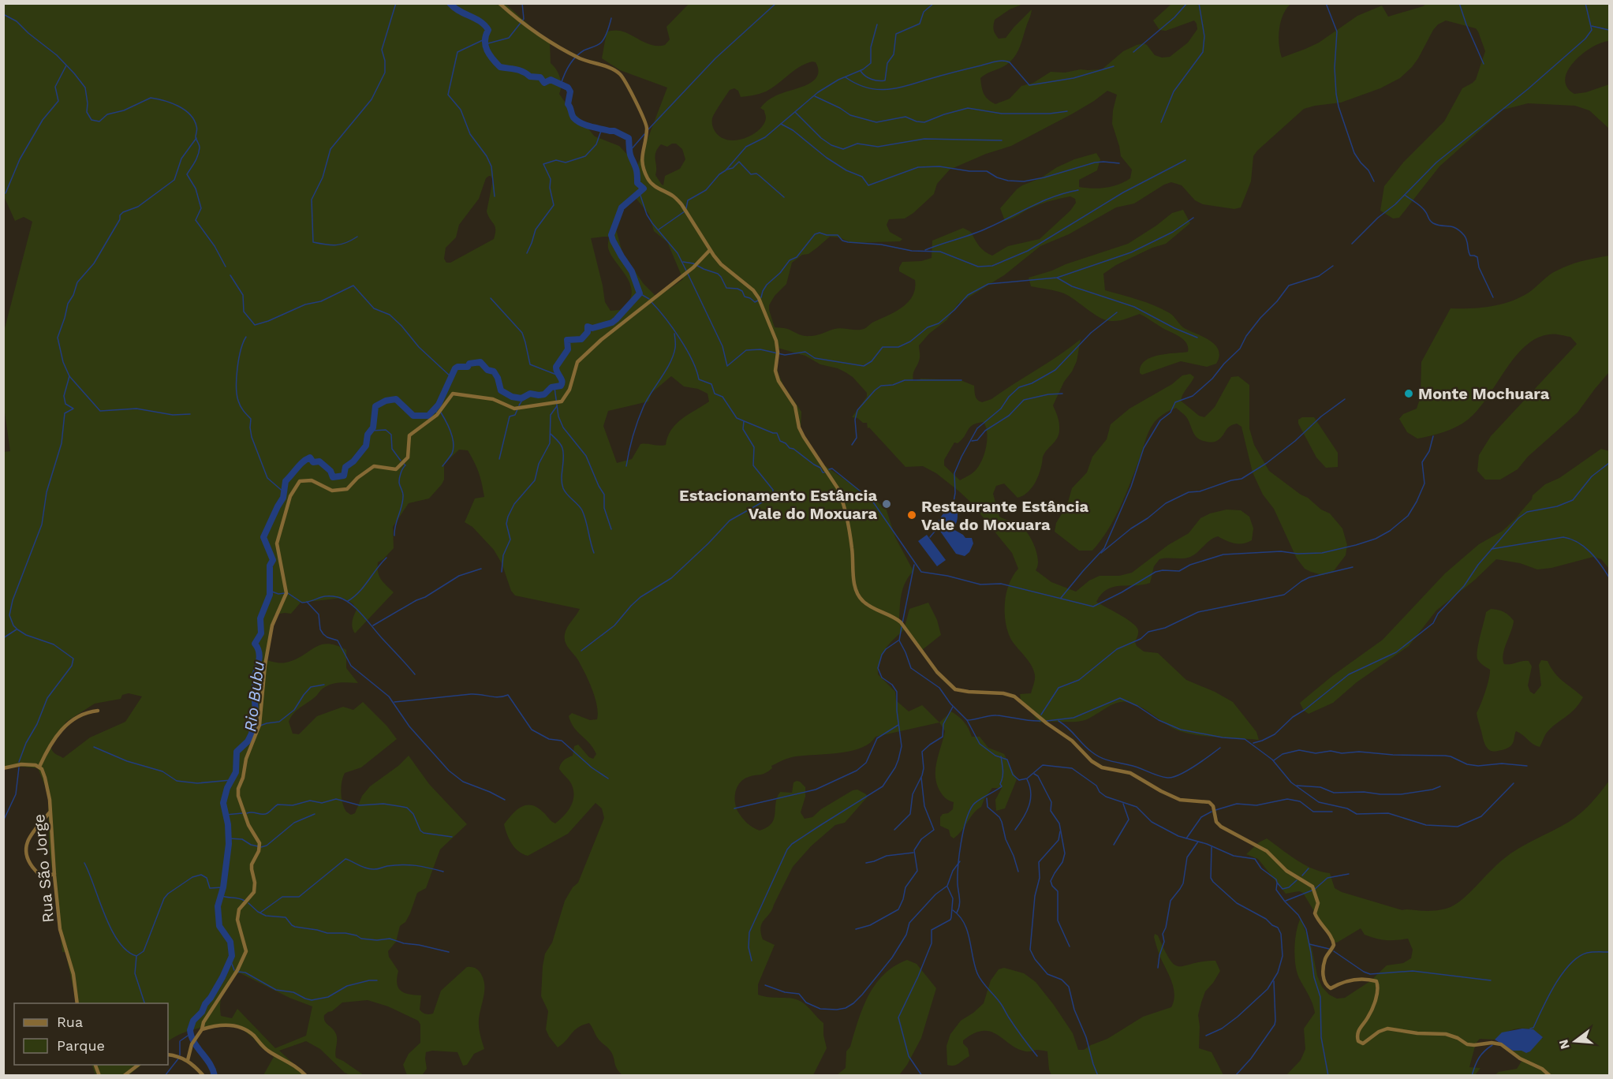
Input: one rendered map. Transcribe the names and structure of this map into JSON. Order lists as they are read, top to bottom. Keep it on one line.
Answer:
{"streets":{"street":["Rua São Jorge"]},"water":["Rio Bubu"],"places":["Monte Mochuara","Estacionamento Estância Vale do Moxuara","Restaurante Estância Vale do Moxuara"],"legend":["Rua","Parque"],"north":"left"}
